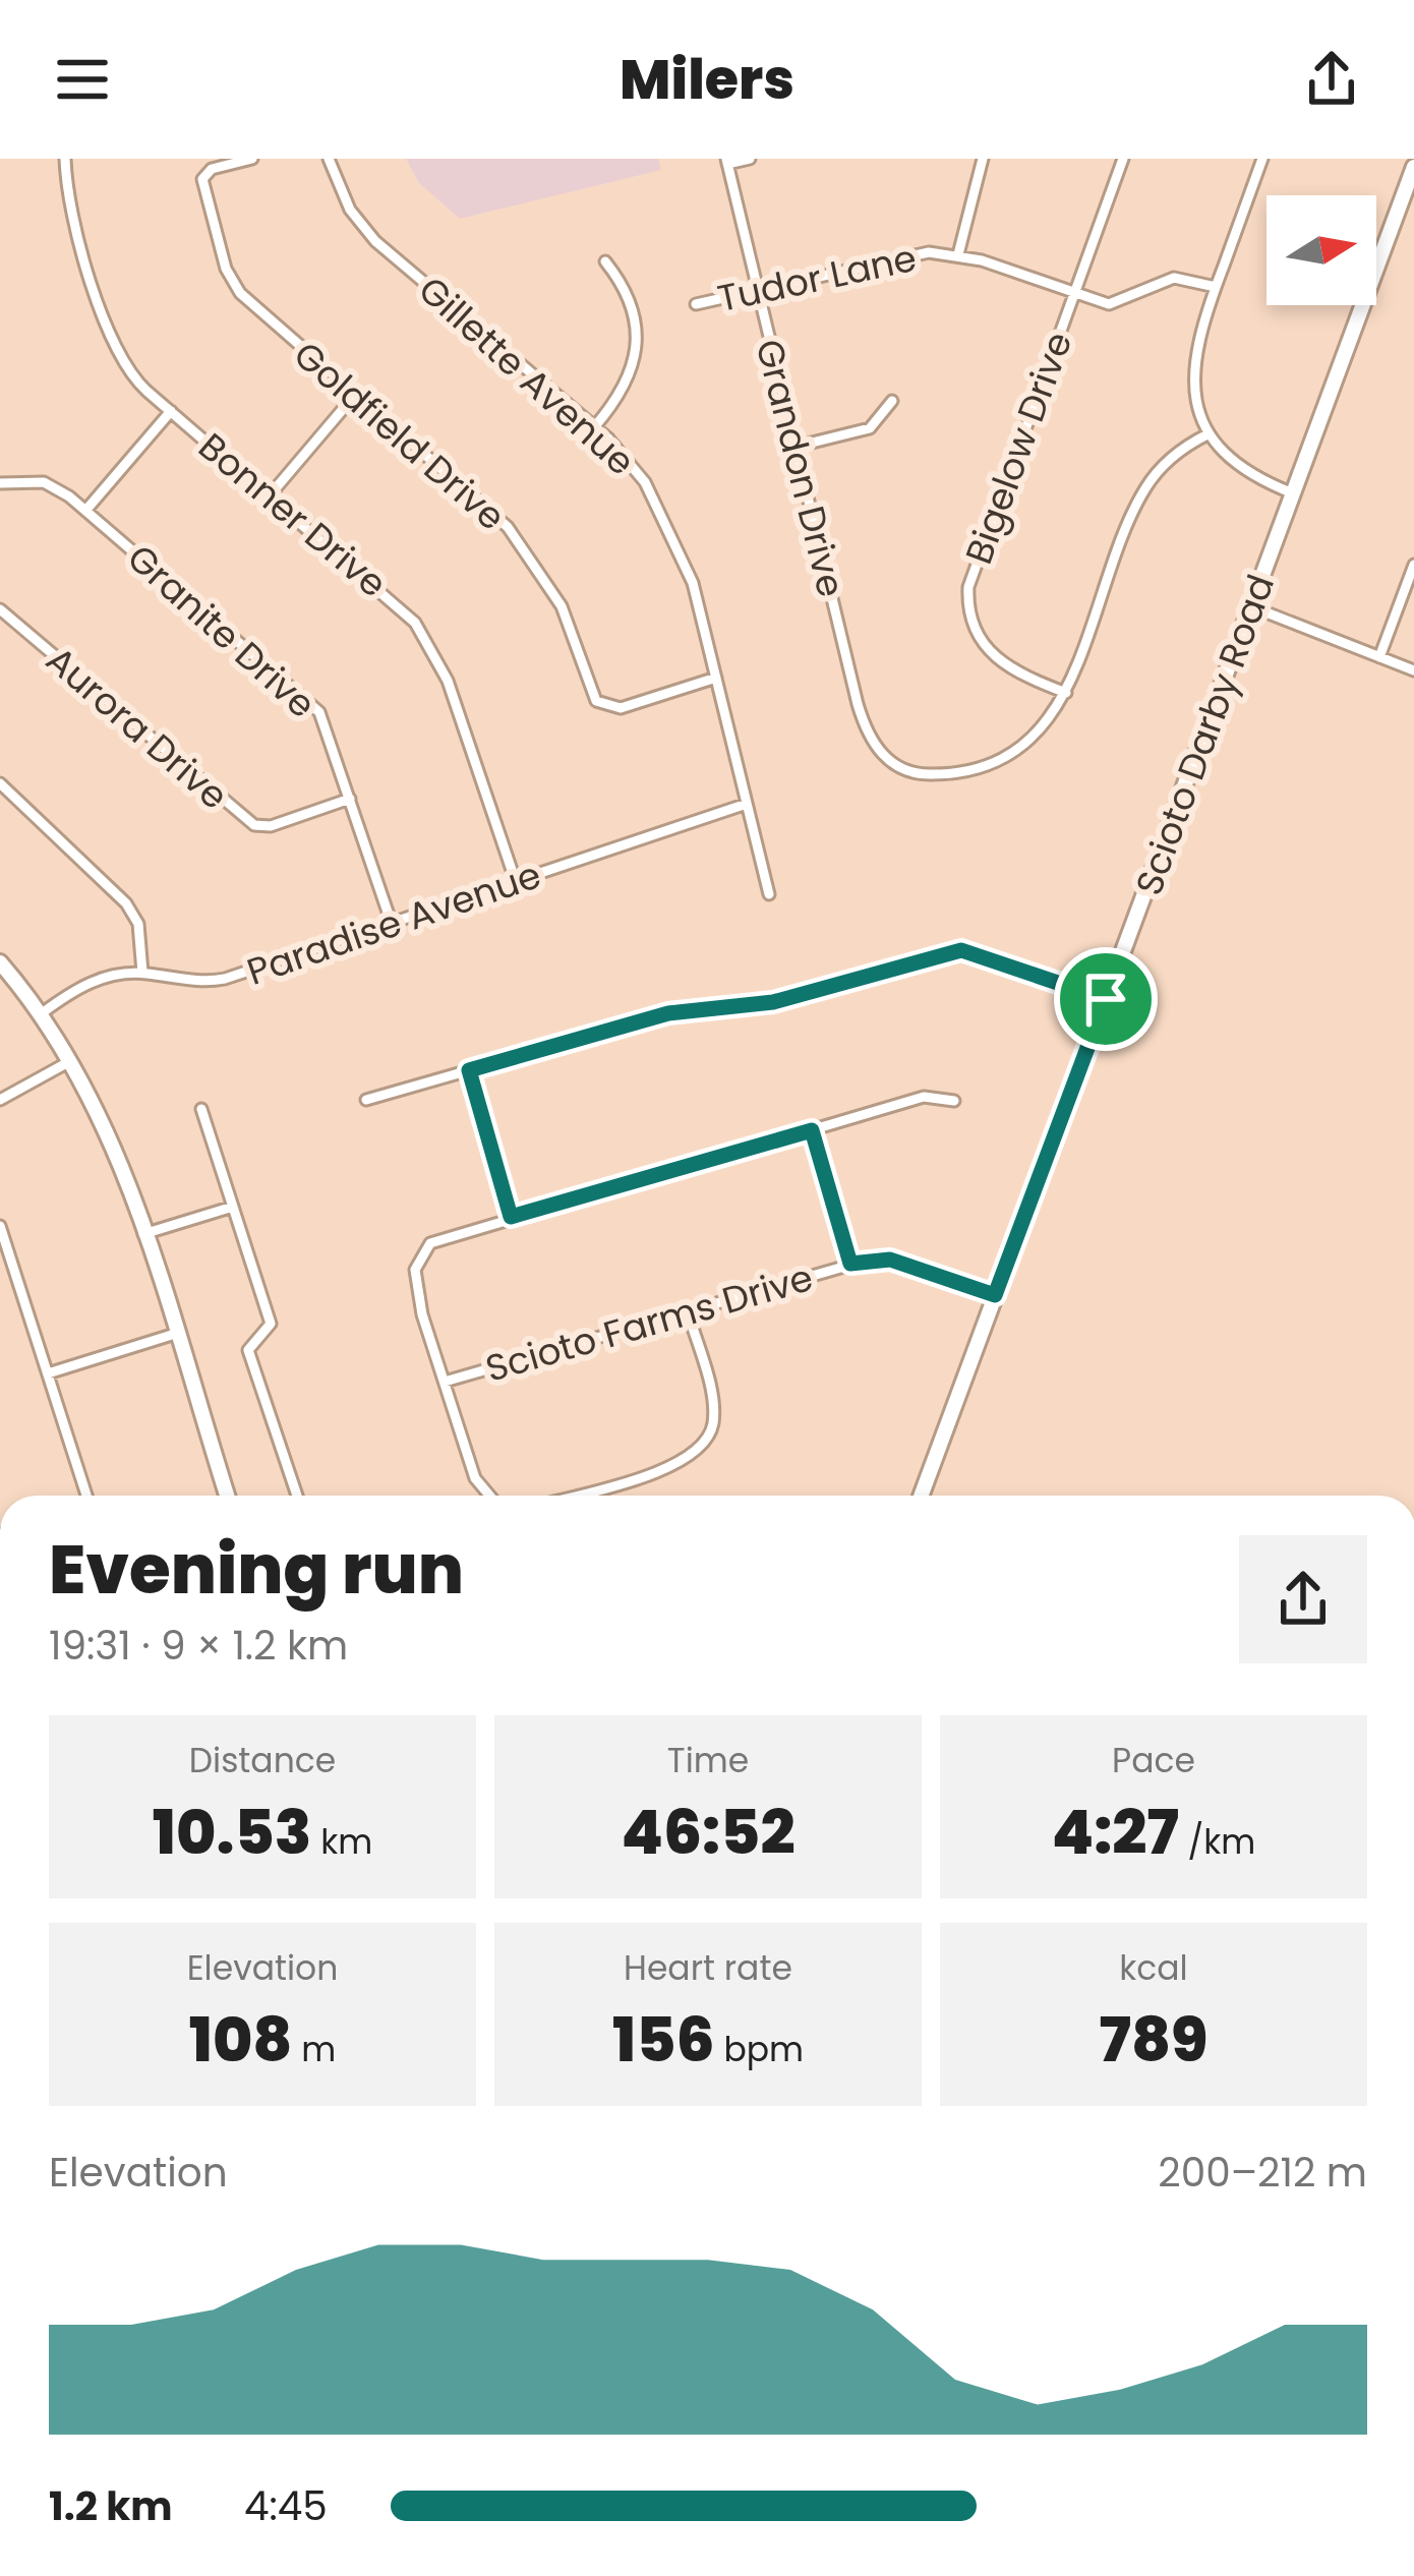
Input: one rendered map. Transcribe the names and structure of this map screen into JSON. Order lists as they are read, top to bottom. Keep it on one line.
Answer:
{"streets":{"main road":["Scioto Darby Road"],"street":["Tudor Lane","Gillette Avenue","Goldfield Drive","Bigelow Drive","Grandon Drive","Bonner Drive","Granite Drive","Aurora Drive","Paradise Avenue","Scioto Farms Drive"]},"crossings":[["Tudor Lane","Bigelow Drive"],["Tudor Lane","Grandon Drive"],["Gillette Avenue","Goldfield Drive"],["Gillette Avenue","Paradise Avenue"],["Bigelow Drive","Grandon Drive"],["Bonner Drive","Paradise Avenue"],["Granite Drive","Aurora Drive"],["Granite Drive","Paradise Avenue"],["Scioto Darby Road","Scioto Farms Drive"]],"north":"right","page":{"header":"Milers","heading":["Evening run","19:31 · 9 × 1.2 km"],"stats":[["Distance","10.53 km"],["Time","46:52"],["Pace","4:27 /km"],["Elevation","108 m"],["Heart rate","156 bpm"],["kcal","789"]],"chart":["Elevation","200–212 m"],"list":[{"name":"1.2 km","note":"4:45"}]}}
